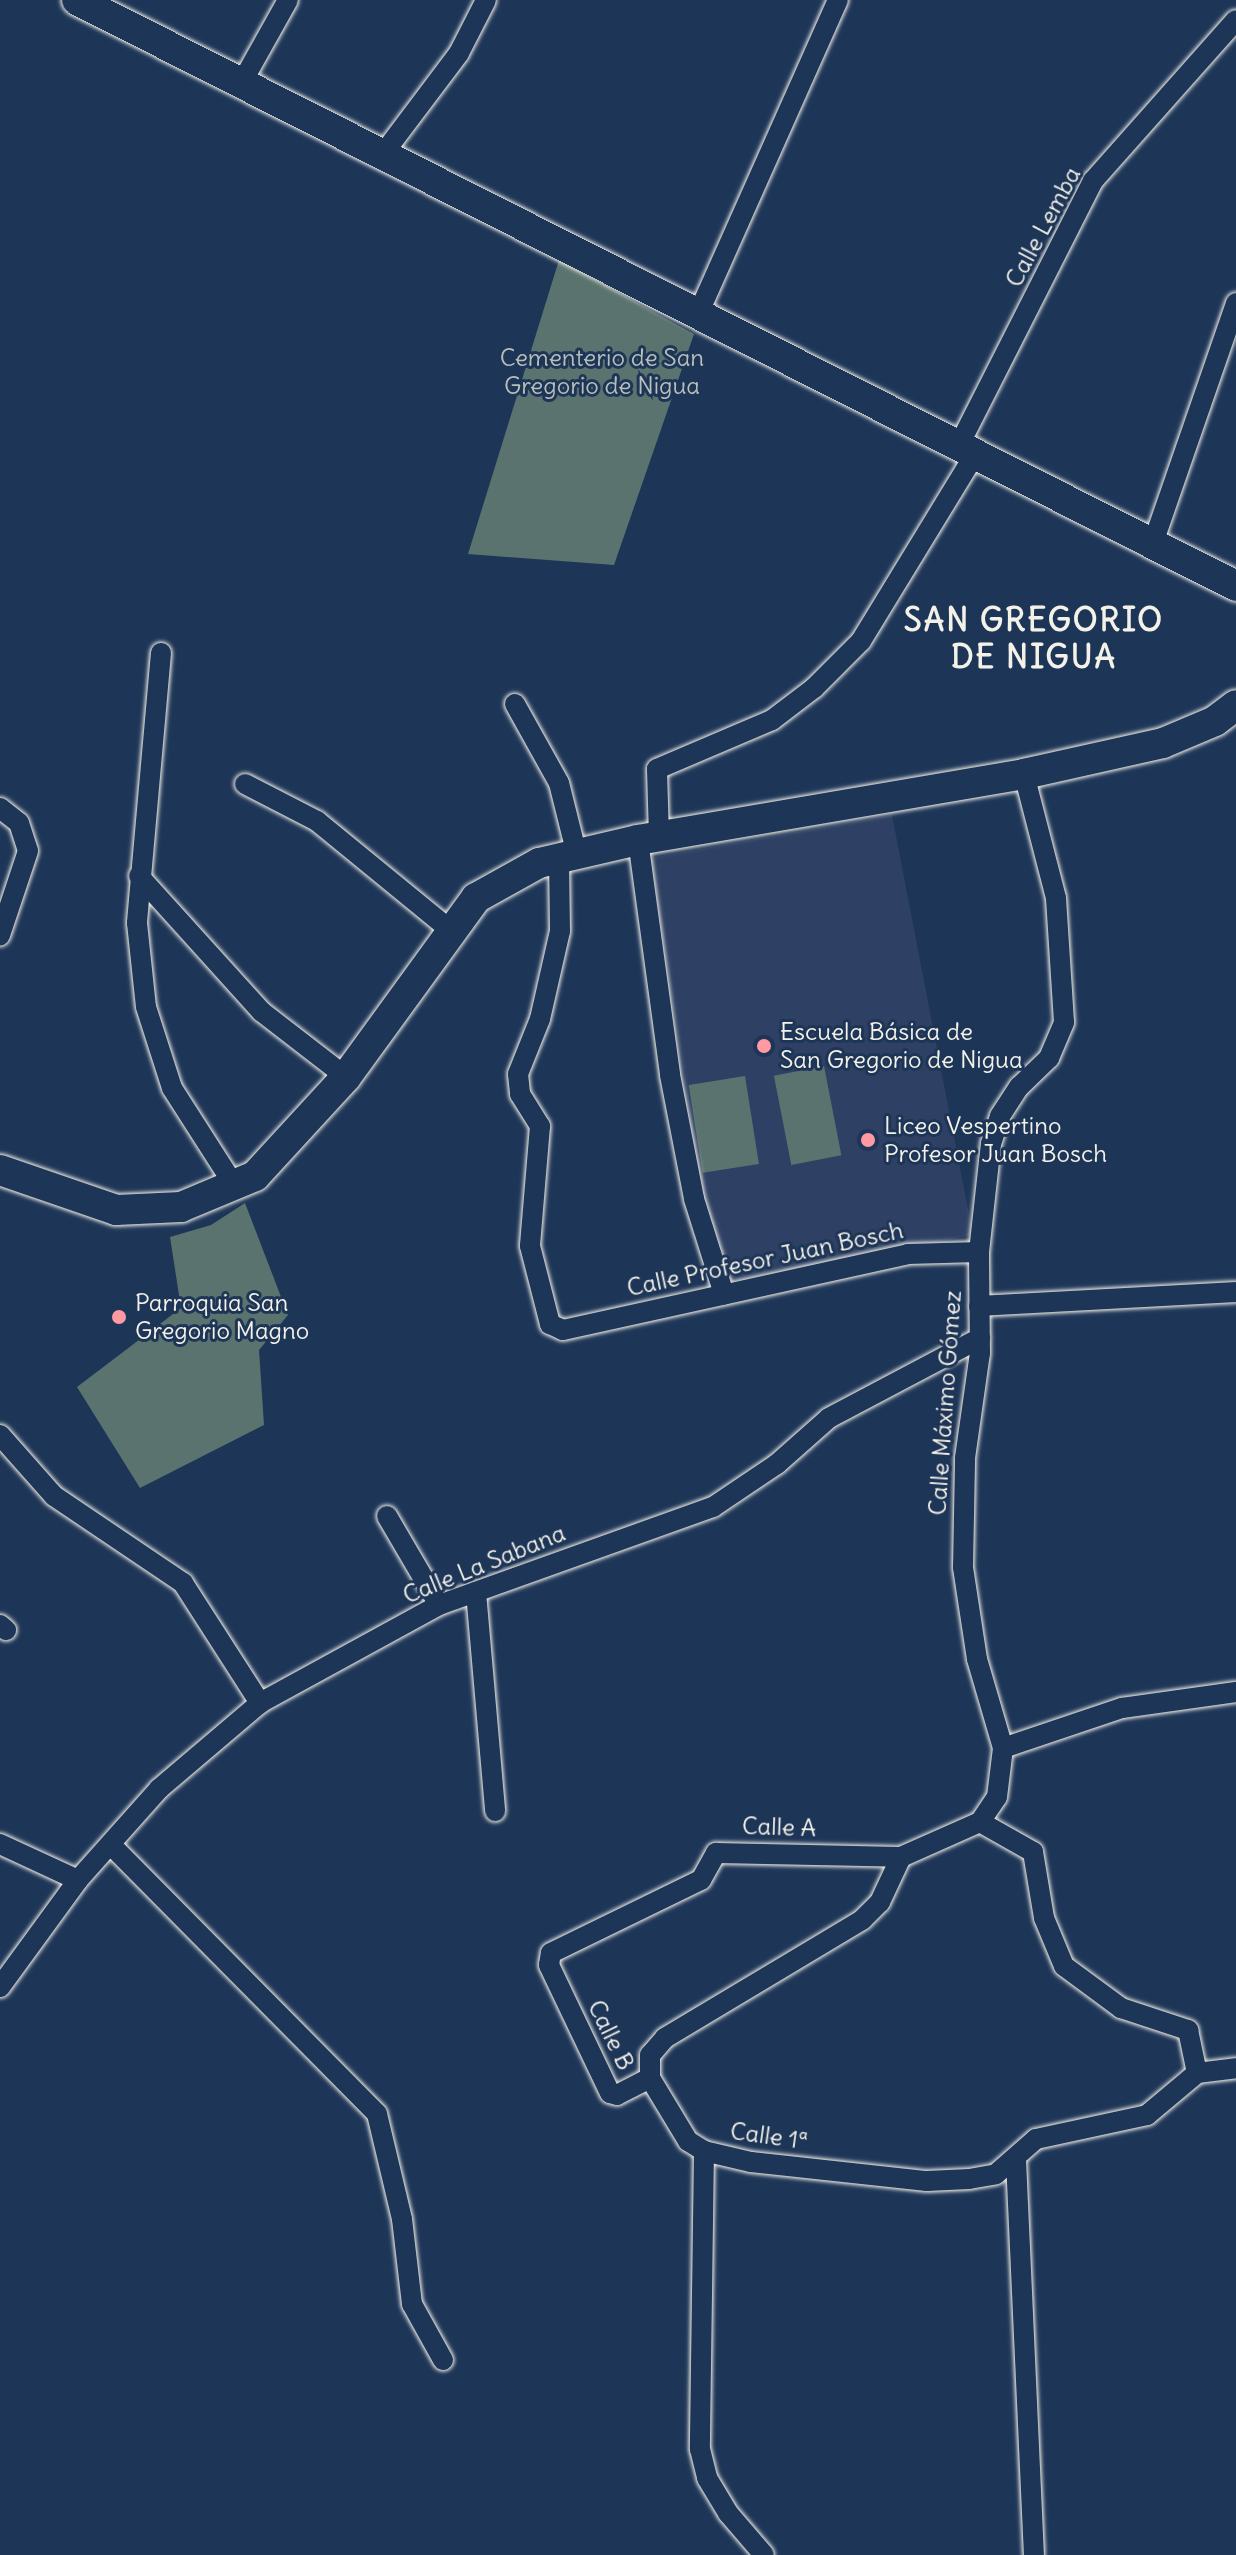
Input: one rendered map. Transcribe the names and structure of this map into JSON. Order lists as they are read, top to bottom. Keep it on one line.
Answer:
{"streets":{"street":["Calle Lemba","Calle Profesor Juan Bosch","Calle Máximo Gómez","Calle La Sabana","Calle A","Calle B","Calle 1ª"]},"crossings":[["Calle Profesor Juan Bosch","Calle Máximo Gómez"],["Calle Máximo Gómez","Calle La Sabana"],["Calle A","Calle B"],["Calle B","Calle 1ª"]],"districts":["SAN GREGORIO DE NIGUA"],"parks":["Cementerio de San Gregorio de Nigua"],"places":["Escuela Básica de San Gregorio de Nigua","Liceo Vespertino Profesor Juan Bosch","Parroquia San Gregorio Magno"]}
